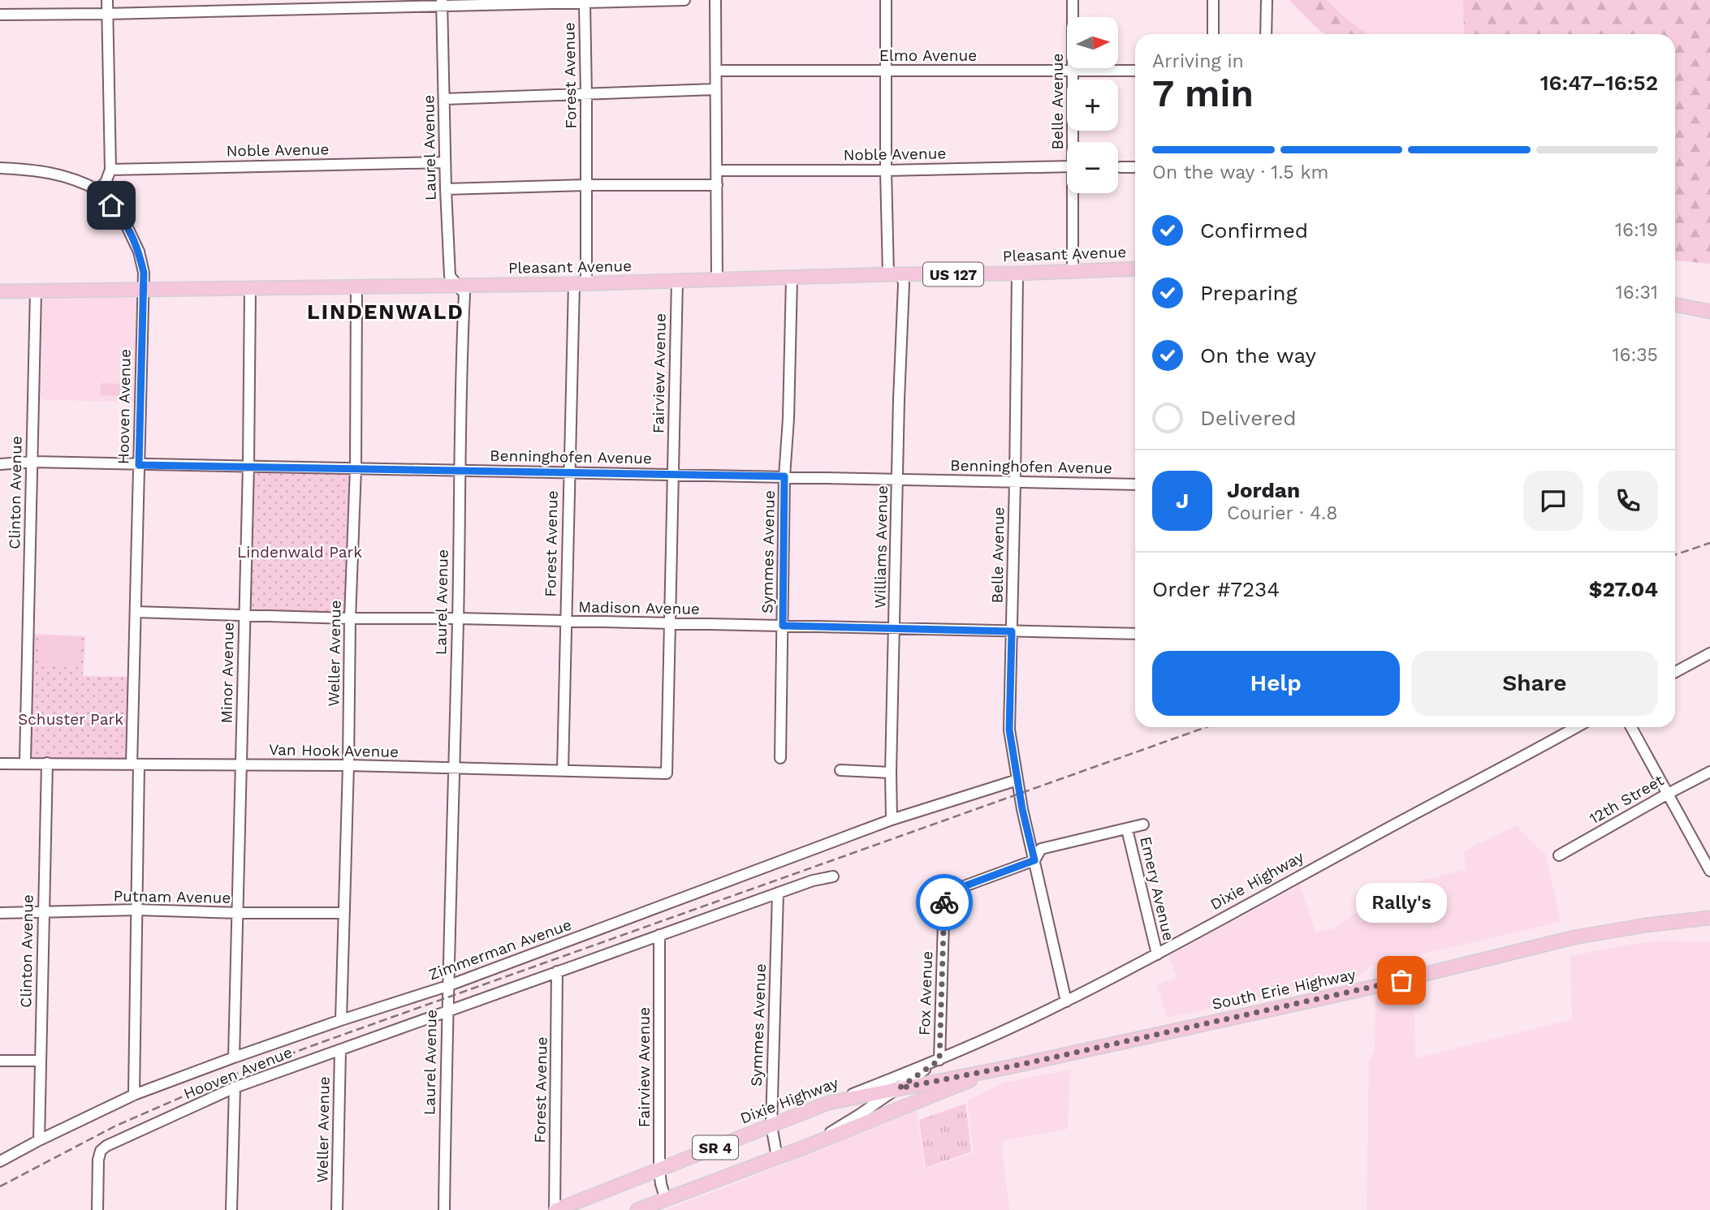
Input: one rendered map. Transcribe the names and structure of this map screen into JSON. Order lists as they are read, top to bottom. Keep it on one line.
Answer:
{"streets":{"main road":["Pleasant Avenue","US 127","Dixie Highway","South Erie Highway","SR 4"],"street":["Elmo Avenue","Forest Avenue","Belle Avenue","Laurel Avenue","Noble Avenue","Fairview Avenue","Hooven Avenue","Benninghofen Avenue","Clinton Avenue","Williams Avenue","Symmes Avenue","Madison Avenue","Weller Avenue","Minor Avenue","Van Hook Avenue","12th Street","Emery Avenue","Putnam Avenue","Zimmerman Avenue","Fox Avenue"]},"crossings":[["Elmo Avenue","Belle Avenue"],["Forest Avenue","Pleasant Avenue"],["Forest Avenue","Benninghofen Avenue"],["Forest Avenue","Madison Avenue"],["Forest Avenue","Van Hook Avenue"],["Forest Avenue","Dixie Highway"],["Belle Avenue","Pleasant Avenue"],["Belle Avenue","Benninghofen Avenue"],["Belle Avenue","Madison Avenue"],["Belle Avenue","Dixie Highway"],["Belle Avenue","Zimmerman Avenue"],["Belle Avenue","Fox Avenue"],["Laurel Avenue","Noble Avenue"],["Laurel Avenue","Pleasant Avenue"],["Laurel Avenue","Hooven Avenue"],["Laurel Avenue","Benninghofen Avenue"],["Laurel Avenue","Madison Avenue"],["Laurel Avenue","Van Hook Avenue"],["Laurel Avenue","Zimmerman Avenue"],["Pleasant Avenue","Fairview Avenue"],["Pleasant Avenue","Hooven Avenue"],["Pleasant Avenue","Clinton Avenue"],["Pleasant Avenue","Williams Avenue"],["Pleasant Avenue","Symmes Avenue"],["Pleasant Avenue","Weller Avenue"],["Pleasant Avenue","Minor Avenue"],["Fairview Avenue","Benninghofen Avenue"],["Fairview Avenue","Madison Avenue"],["Fairview Avenue","Van Hook Avenue"],["Fairview Avenue","Dixie Highway"],["Hooven Avenue","Benninghofen Avenue"],["Hooven Avenue","Madison Avenue"],["Hooven Avenue","Weller Avenue"],["Hooven Avenue","Van Hook Avenue"],["Hooven Avenue","Putnam Avenue"],["Hooven Avenue","Zimmerman Avenue"],["Benninghofen Avenue","Clinton Avenue"],["Benninghofen Avenue","Williams Avenue"],["Benninghofen Avenue","Symmes Avenue"],["Benninghofen Avenue","Weller Avenue"],["Benninghofen Avenue","Minor Avenue"],["Clinton Avenue","Van Hook Avenue"],["Clinton Avenue","Putnam Avenue"],["Clinton Avenue","Zimmerman Avenue"],["Williams Avenue","Madison Avenue"],["Williams Avenue","Zimmerman Avenue"],["Symmes Avenue","Madison Avenue"],["Symmes Avenue","Dixie Highway"],["Madison Avenue","Weller Avenue"],["Madison Avenue","Minor Avenue"],["Weller Avenue","Van Hook Avenue"],["Weller Avenue","Putnam Avenue"],["Weller Avenue","Zimmerman Avenue"],["Minor Avenue","Van Hook Avenue"],["Minor Avenue","Putnam Avenue"],["Minor Avenue","Zimmerman Avenue"],["Dixie Highway","Emery Avenue"],["Dixie Highway","South Erie Highway"],["Dixie Highway","Fox Avenue"]],"districts":["LINDENWALD"],"parks":["Lindenwald Park","Schuster Park"],"places":["Rally's"],"north":"right","page":{"map_buttons":["+","−"],"heading":["7 min","Arriving in","16:47–16:52"],"panel":["Jordan","Courier · 4.8","Order #7234","$27.04"],"bar":"On the way · 1.5 km","list":[["Confirmed","16:19"],["Preparing","16:31"],["On the way","16:35"],"Delivered"],"round":"J","buttons":["Help","Share"],"bubble":"Rally's"}}
